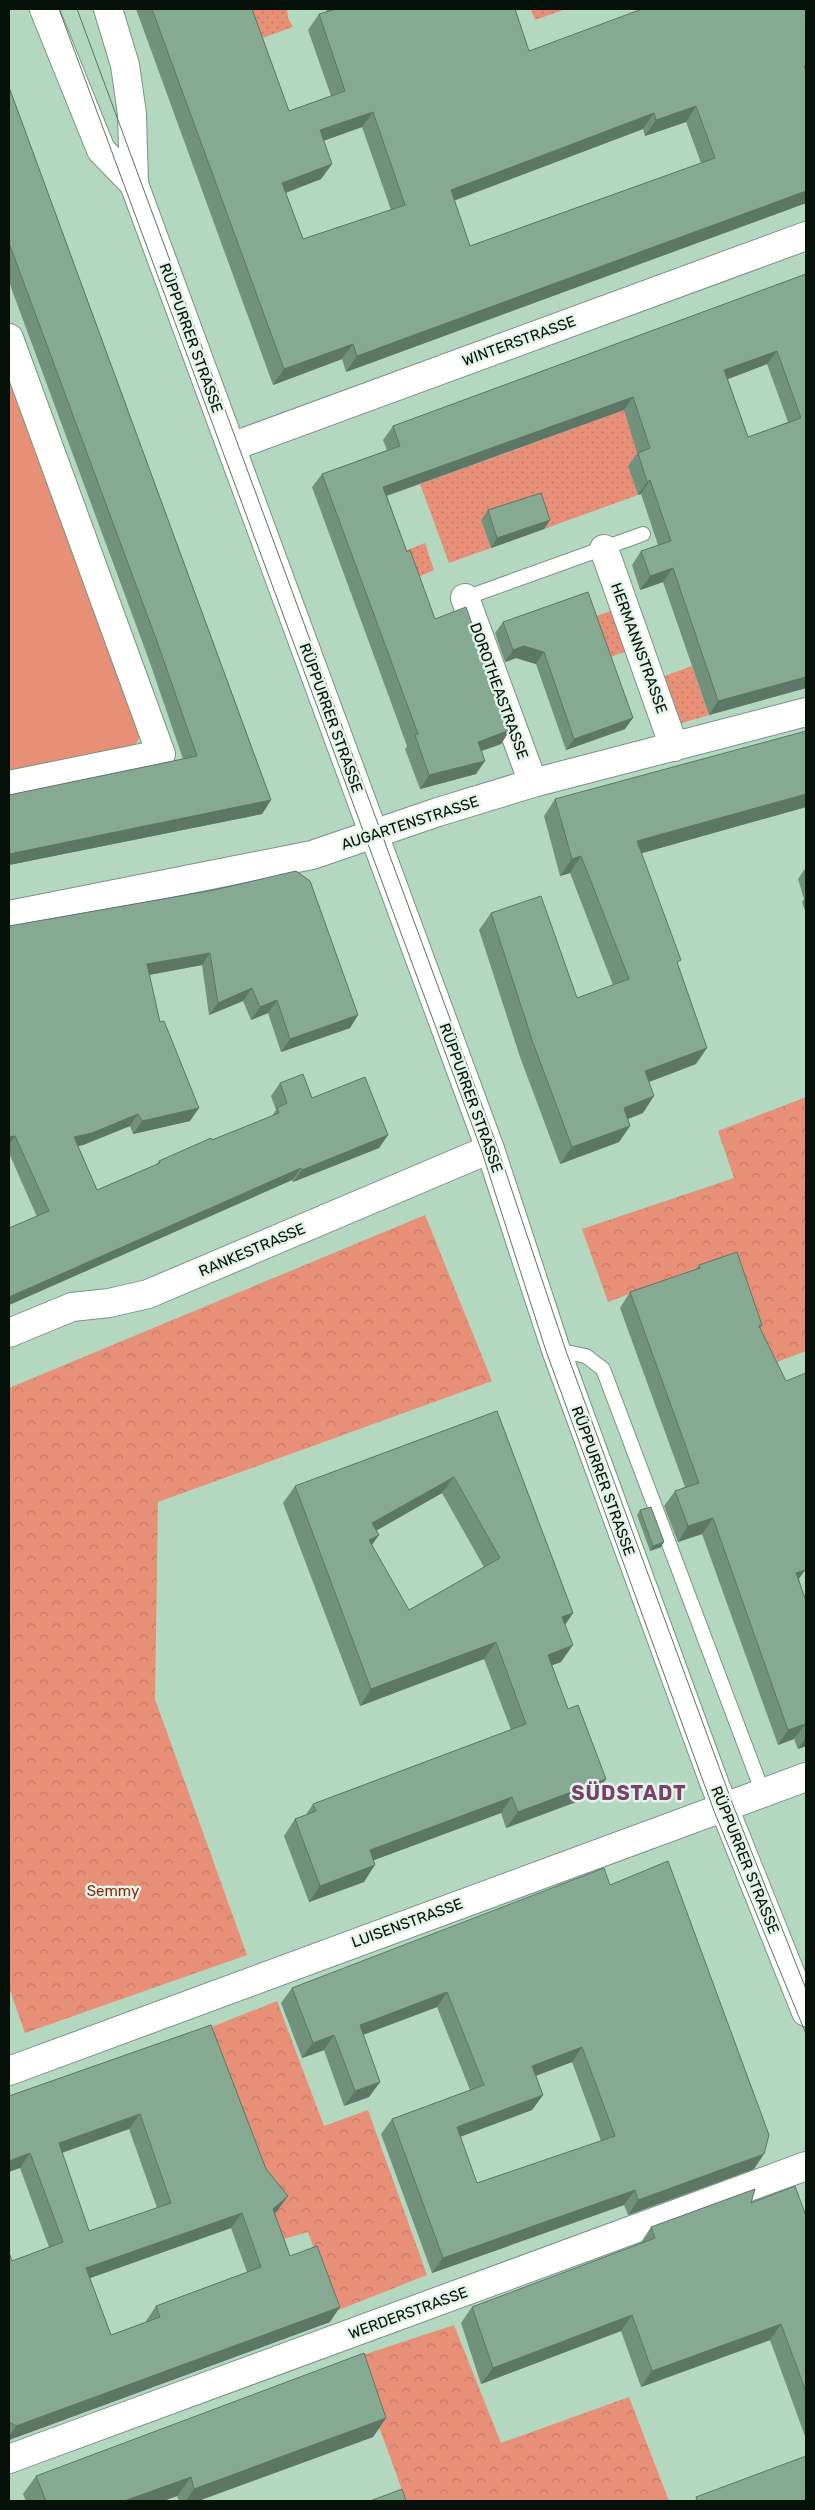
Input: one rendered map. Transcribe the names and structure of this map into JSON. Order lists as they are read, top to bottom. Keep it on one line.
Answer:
{"streets":{"street":["RÜPPURRER STRASSE","WINTERSTRASSE","HERMANNSTRASSE","DOROTHEASTRASSE","AUGARTENSTRASSE","RANKESTRASSE","LUISENSTRASSE","WERDERSTRASSE"]},"crossings":[["RÜPPURRER STRASSE","WINTERSTRASSE"],["RÜPPURRER STRASSE","AUGARTENSTRASSE"],["RÜPPURRER STRASSE","RANKESTRASSE"],["RÜPPURRER STRASSE","LUISENSTRASSE"],["HERMANNSTRASSE","AUGARTENSTRASSE"],["DOROTHEASTRASSE","AUGARTENSTRASSE"]],"districts":["SÜDSTADT"],"parks":["Semmy"]}
